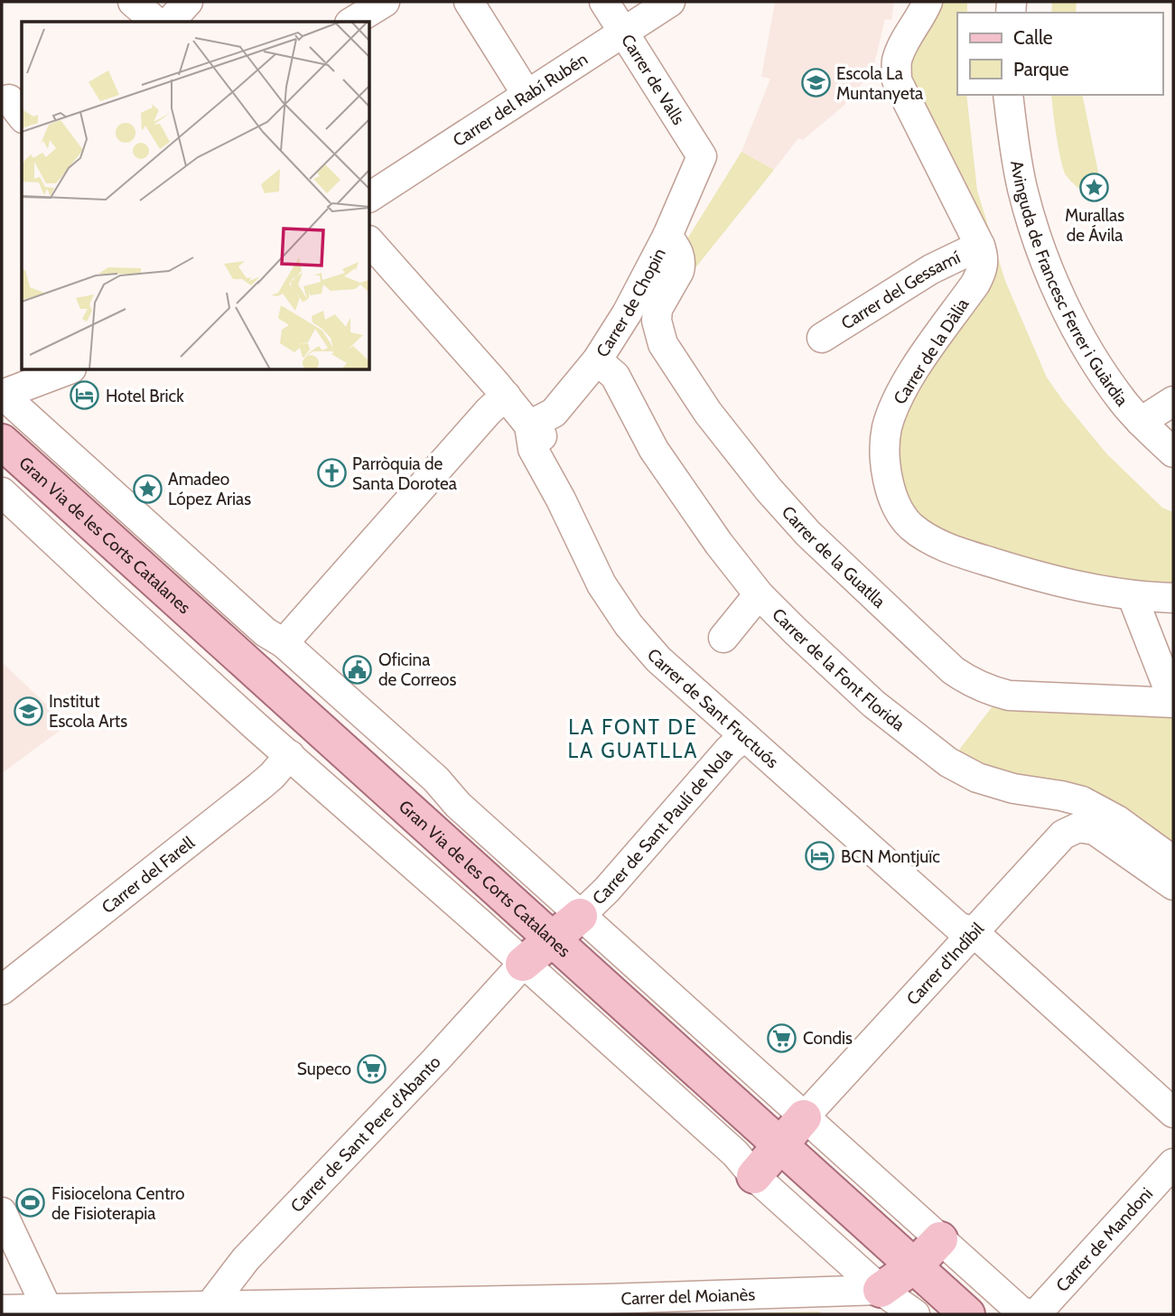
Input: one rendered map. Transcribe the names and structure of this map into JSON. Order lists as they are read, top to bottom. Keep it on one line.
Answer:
{"streets":{"main road":["Gran Via de les Corts Catalanes"],"street":["Carrer de Valls","Carrer del Rabí Rubén","Avinguda de Francesc Ferrer i Guàrdia","Carrer del Gessamí","Carrer de Chopin","Carrer de la Dàlia","Carrer de la Guatlla","Carrer de la Font Florida","Carrer de Sant Fructuós","Carrer de Sant Paulí de Nola","Carrer del Farell","Carrer d'Indíbil","Carrer de Sant Pere d'Abanto","Carrer de Mandoni","Carrer del Moianès"]},"crossings":[["Carrer de Valls","Carrer del Rabí Rubén"],["Carrer de Valls","Carrer de Chopin"],["Carrer del Gessamí","Carrer de la Dàlia"],["Carrer de Chopin","Carrer de la Guatlla"],["Carrer de Chopin","Carrer de la Font Florida"],["Carrer de Chopin","Carrer de Sant Fructuós"],["Carrer de Sant Fructuós","Carrer de Sant Paulí de Nola"],["Carrer de Sant Fructuós","Carrer d'Indíbil"],["Carrer de Sant Pere d'Abanto","Carrer del Moianès"]],"districts":["LA FONT DE LA GUATLLA"],"places":{"school or university":["Escola La Muntanyeta","Institut Escola Arts"],"place":["Murallas de Ávila","Amadeo López Arias"],"hotel":["Hotel Brick","BCN Montjuïc"],"church":["Parròquia de Santa Dorotea"],"public building":["Oficina de Correos"],"supermarket":["Condis","Supeco"],"sports":["Fisiocelona Centro de Fisioterapia"]},"legend":["Calle","Parque"]}
